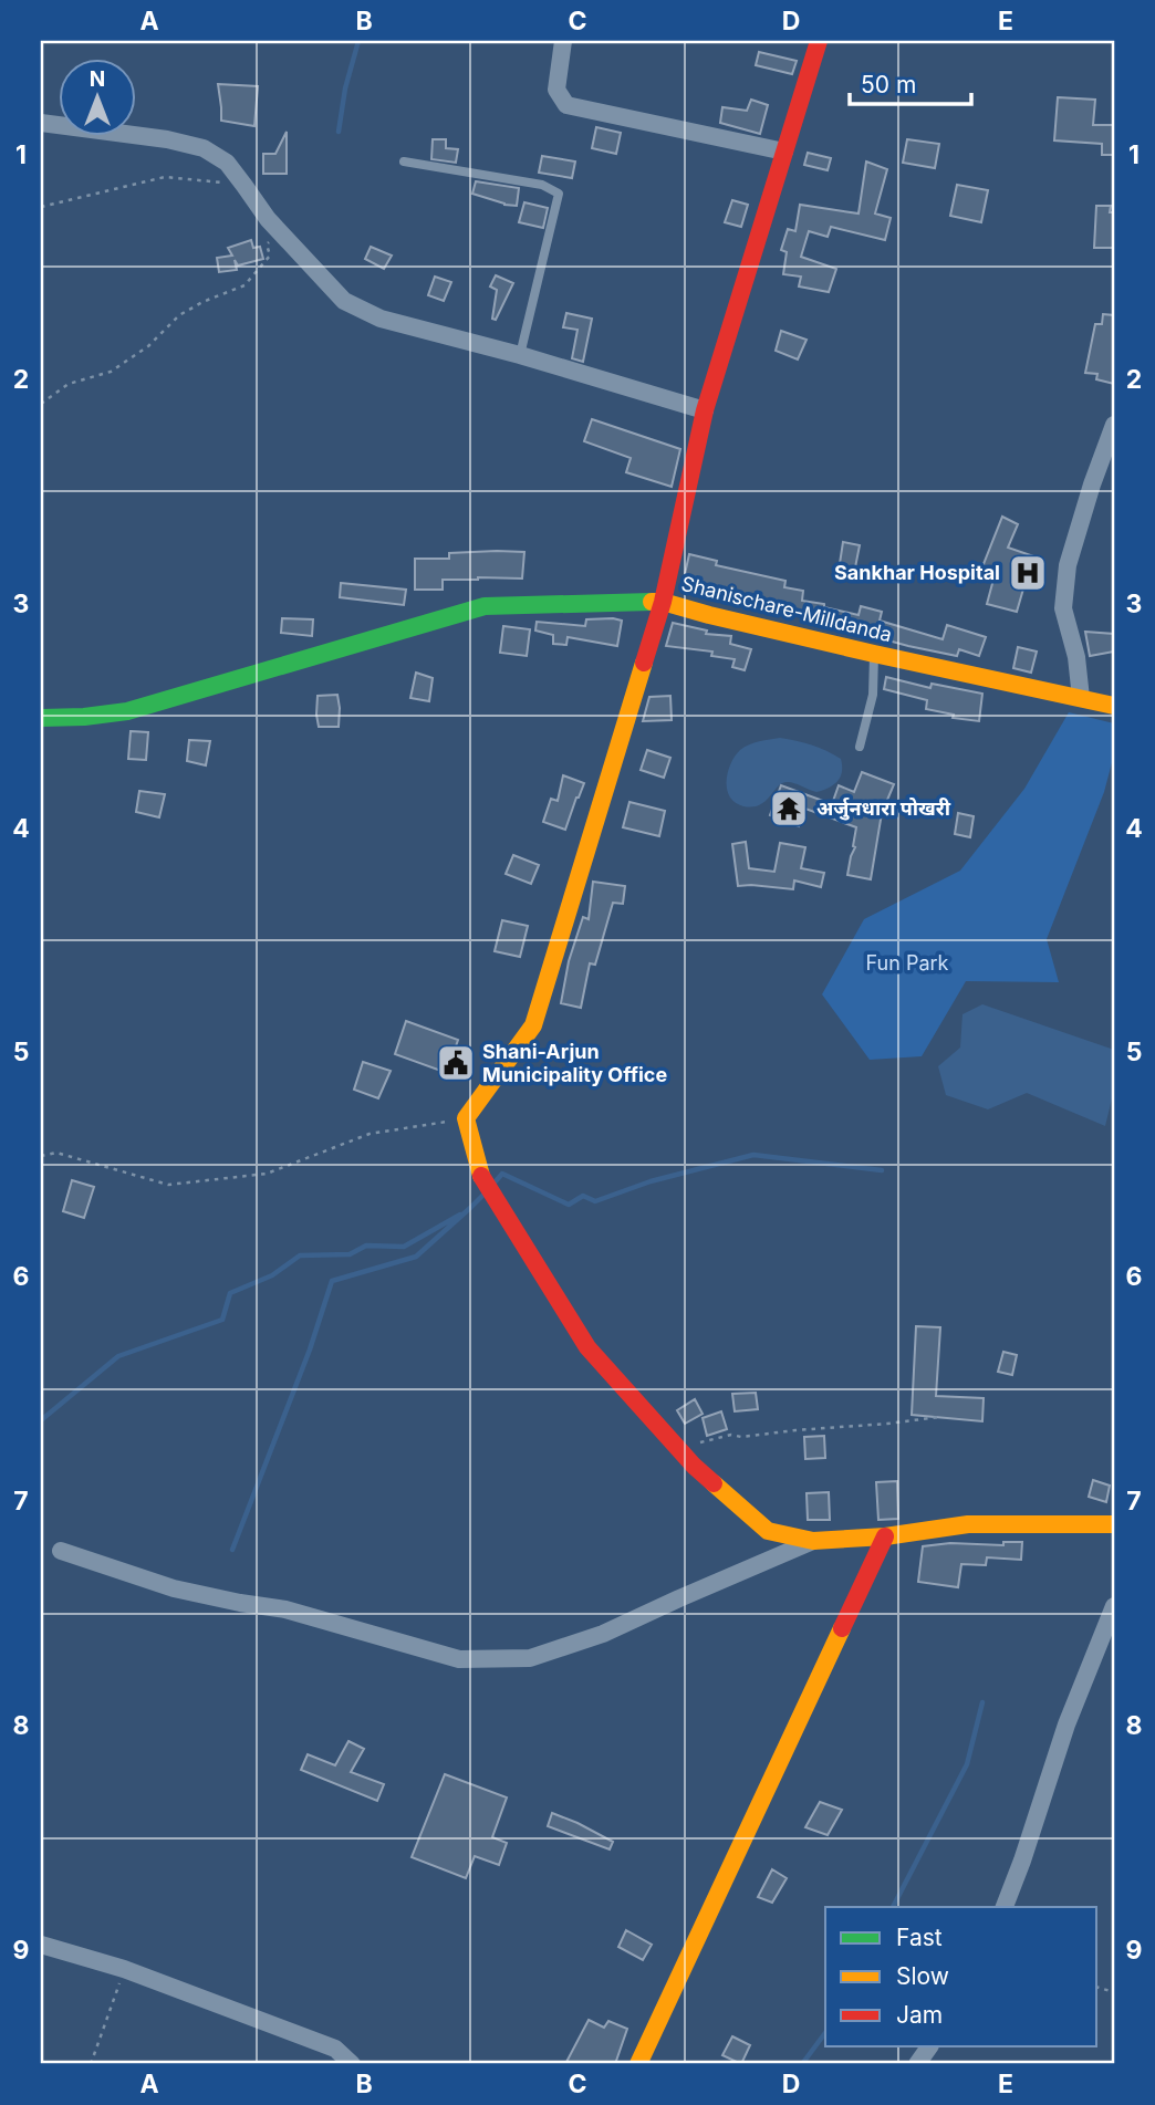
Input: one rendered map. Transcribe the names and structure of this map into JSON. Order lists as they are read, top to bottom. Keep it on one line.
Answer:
{"streets":{"street":["Shanischare-Milldanda"]},"parks":["Fun Park"],"places":{"hospital":["Sankhar Hospital"],"temple":["अर्जुनधारा पोखरी"],"public building":["Shani-Arjun Municipality Office"]},"legend":["Fast","Slow","Jam"],"scale_bar":"50 m","north":"top","grid":{"columns":["A","B","C","D","E"],"rows":["1","2","3","4","5","6","7","8","9"]}}
